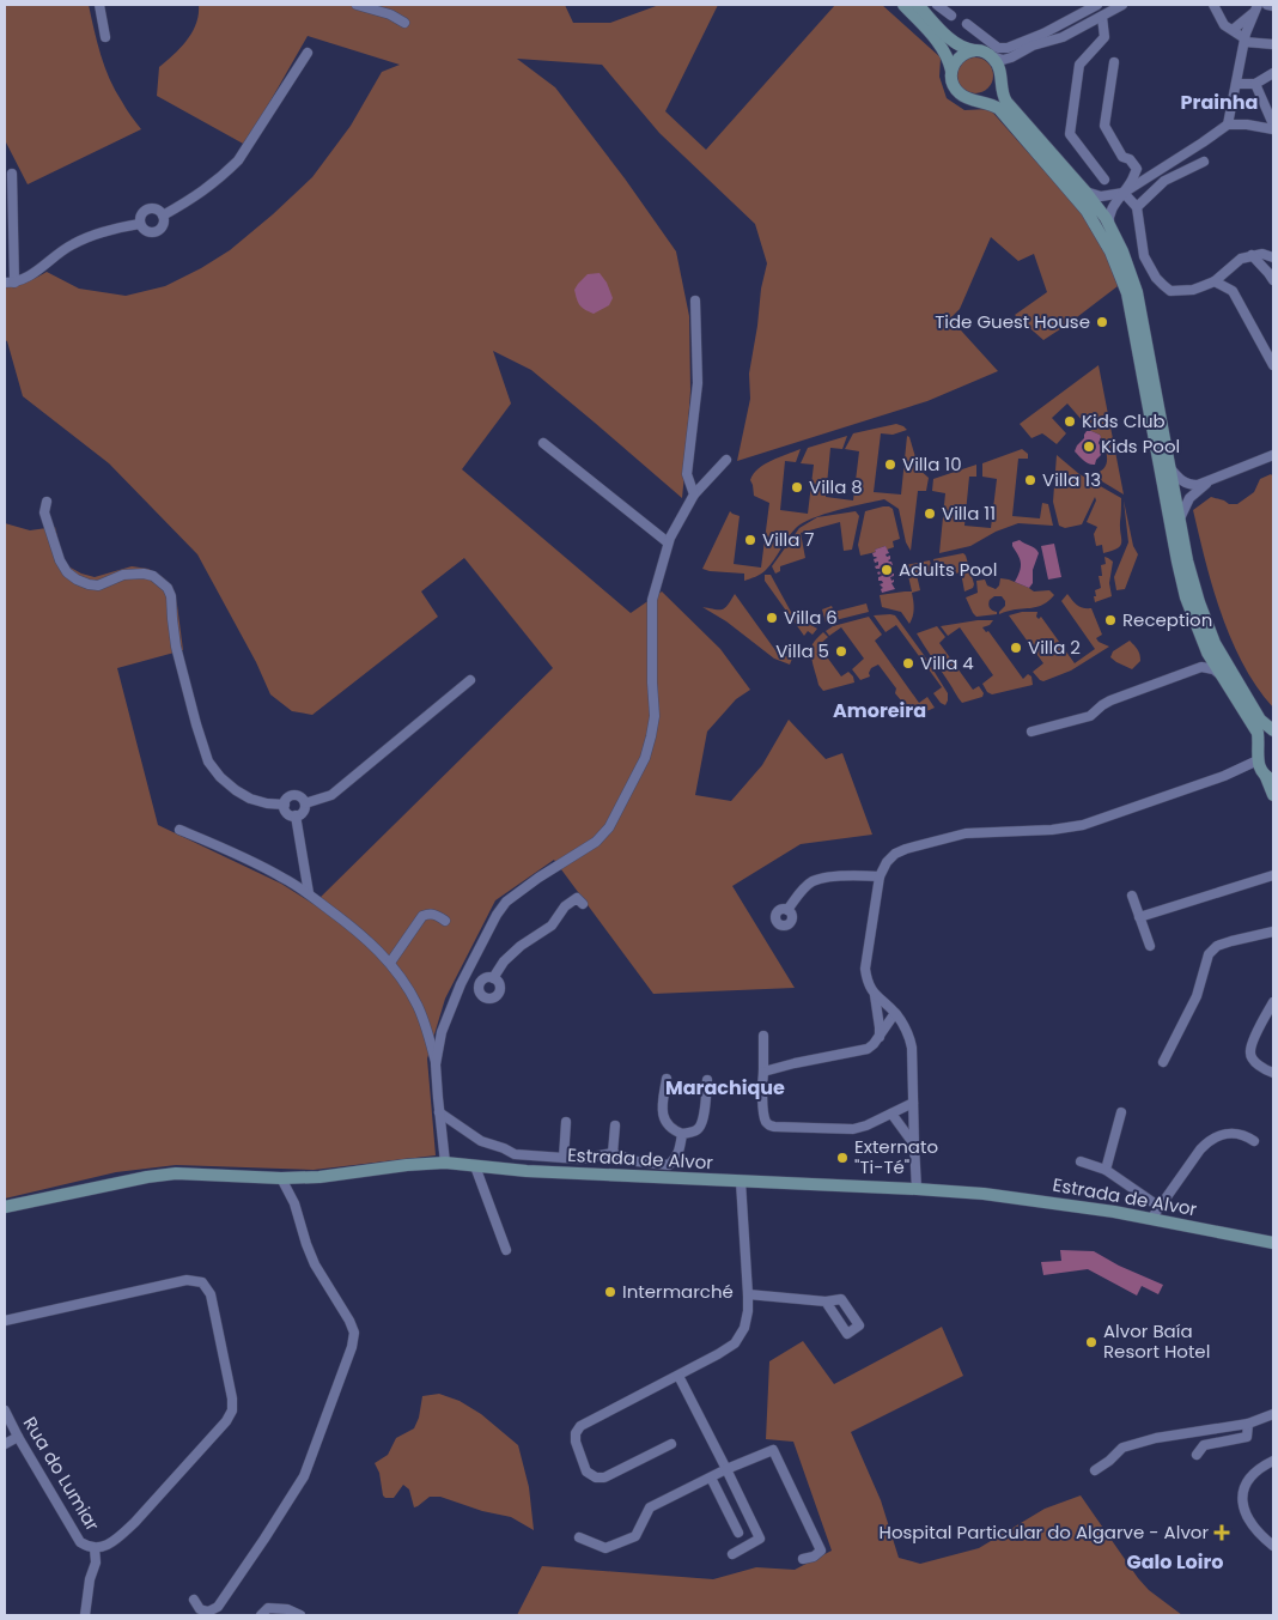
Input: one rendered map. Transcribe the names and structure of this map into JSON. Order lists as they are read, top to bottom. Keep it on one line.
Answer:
{"streets":{"main road":["Estrada de Alvor"],"street":["Rua do Lumiar"]},"districts":["Prainha","Amoreira","Marachique","Galo Loiro"],"places":{"other":["Tide Guest House","Kids Club","Kids Pool","Villa 10","Villa 13","Villa 8","Villa 11","Villa 7","Adults Pool","Villa 6","Reception","Villa 2","Villa 5","Villa 4","Externato \"Ti-Té\"","Intermarché","Alvor Baía Resort Hotel"],"health":["Hospital Particular do Algarve - Alvor"]}}
